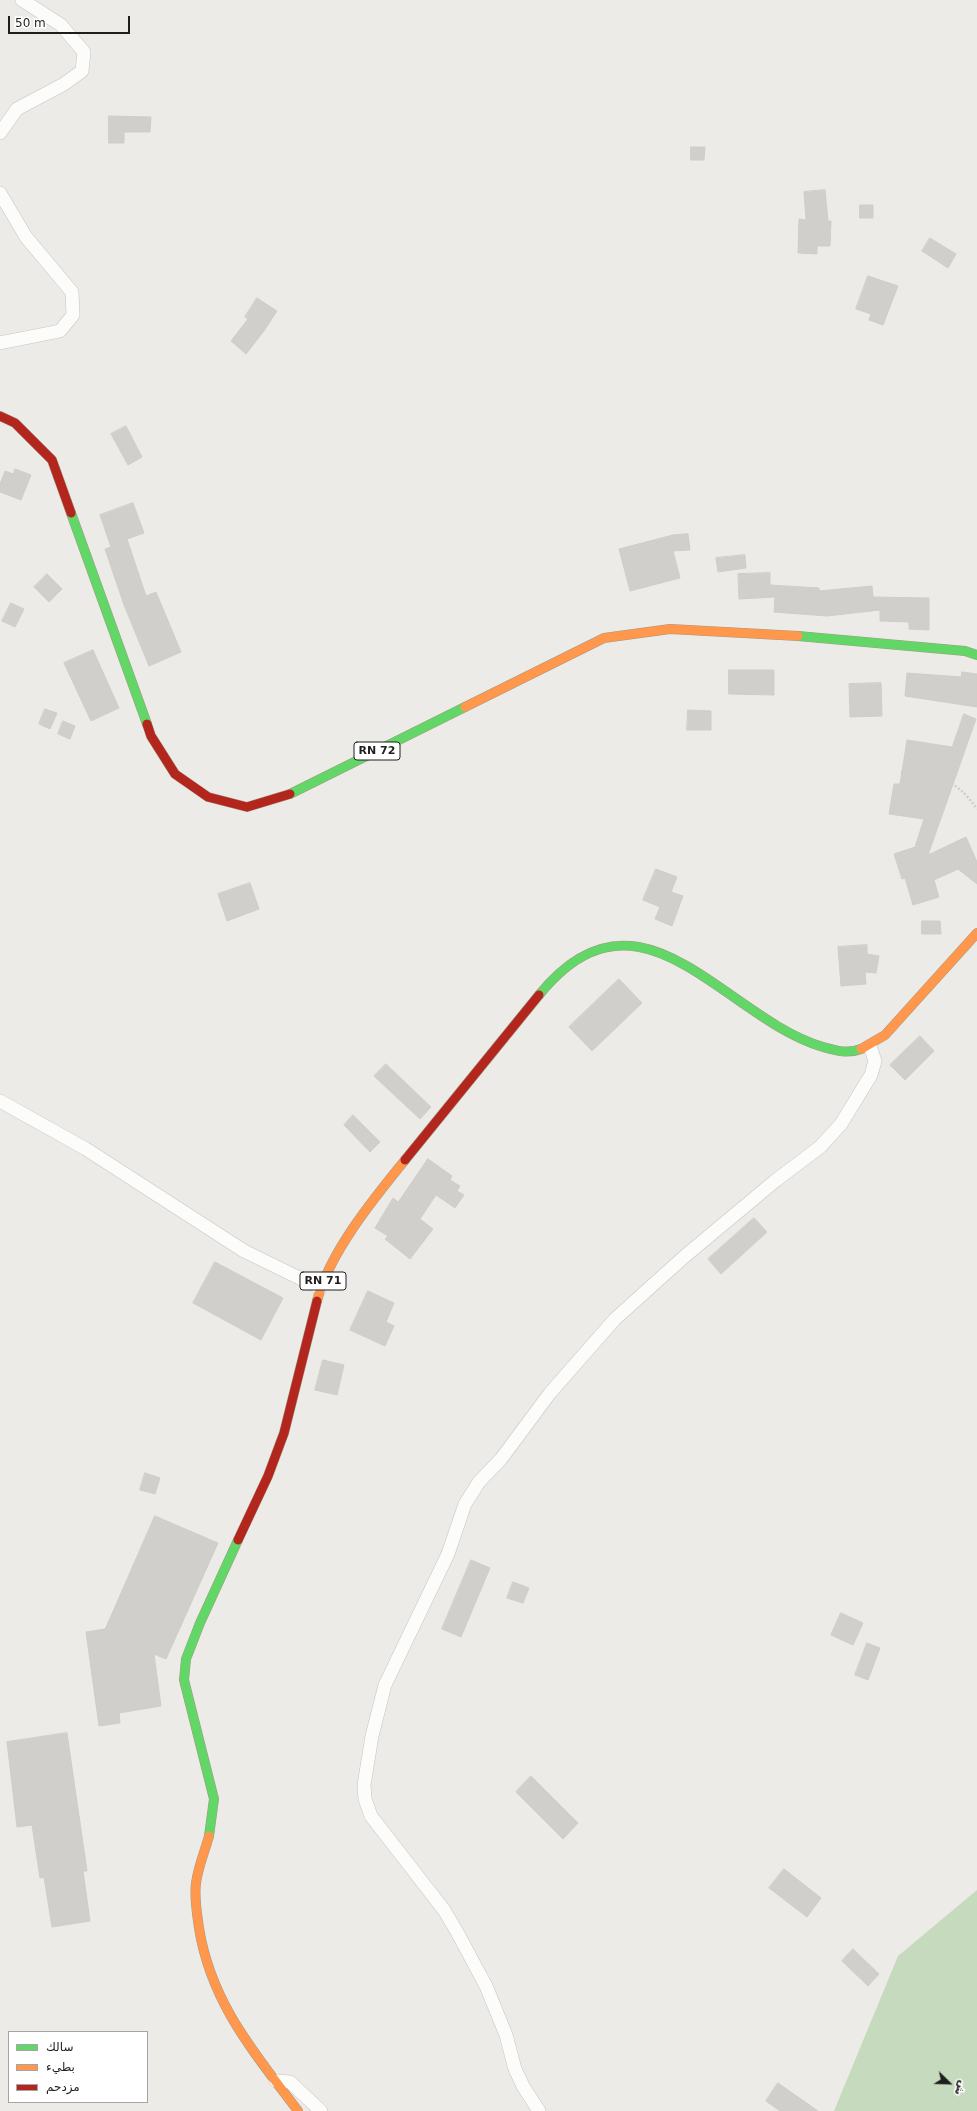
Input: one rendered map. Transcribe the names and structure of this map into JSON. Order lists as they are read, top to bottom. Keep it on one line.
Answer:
{"streets":{"main road":["RN 72","RN 71"]},"legend":["سالك","بطيء","مزدحم"],"scale_bar":"50 m","north":"bottom right"}
